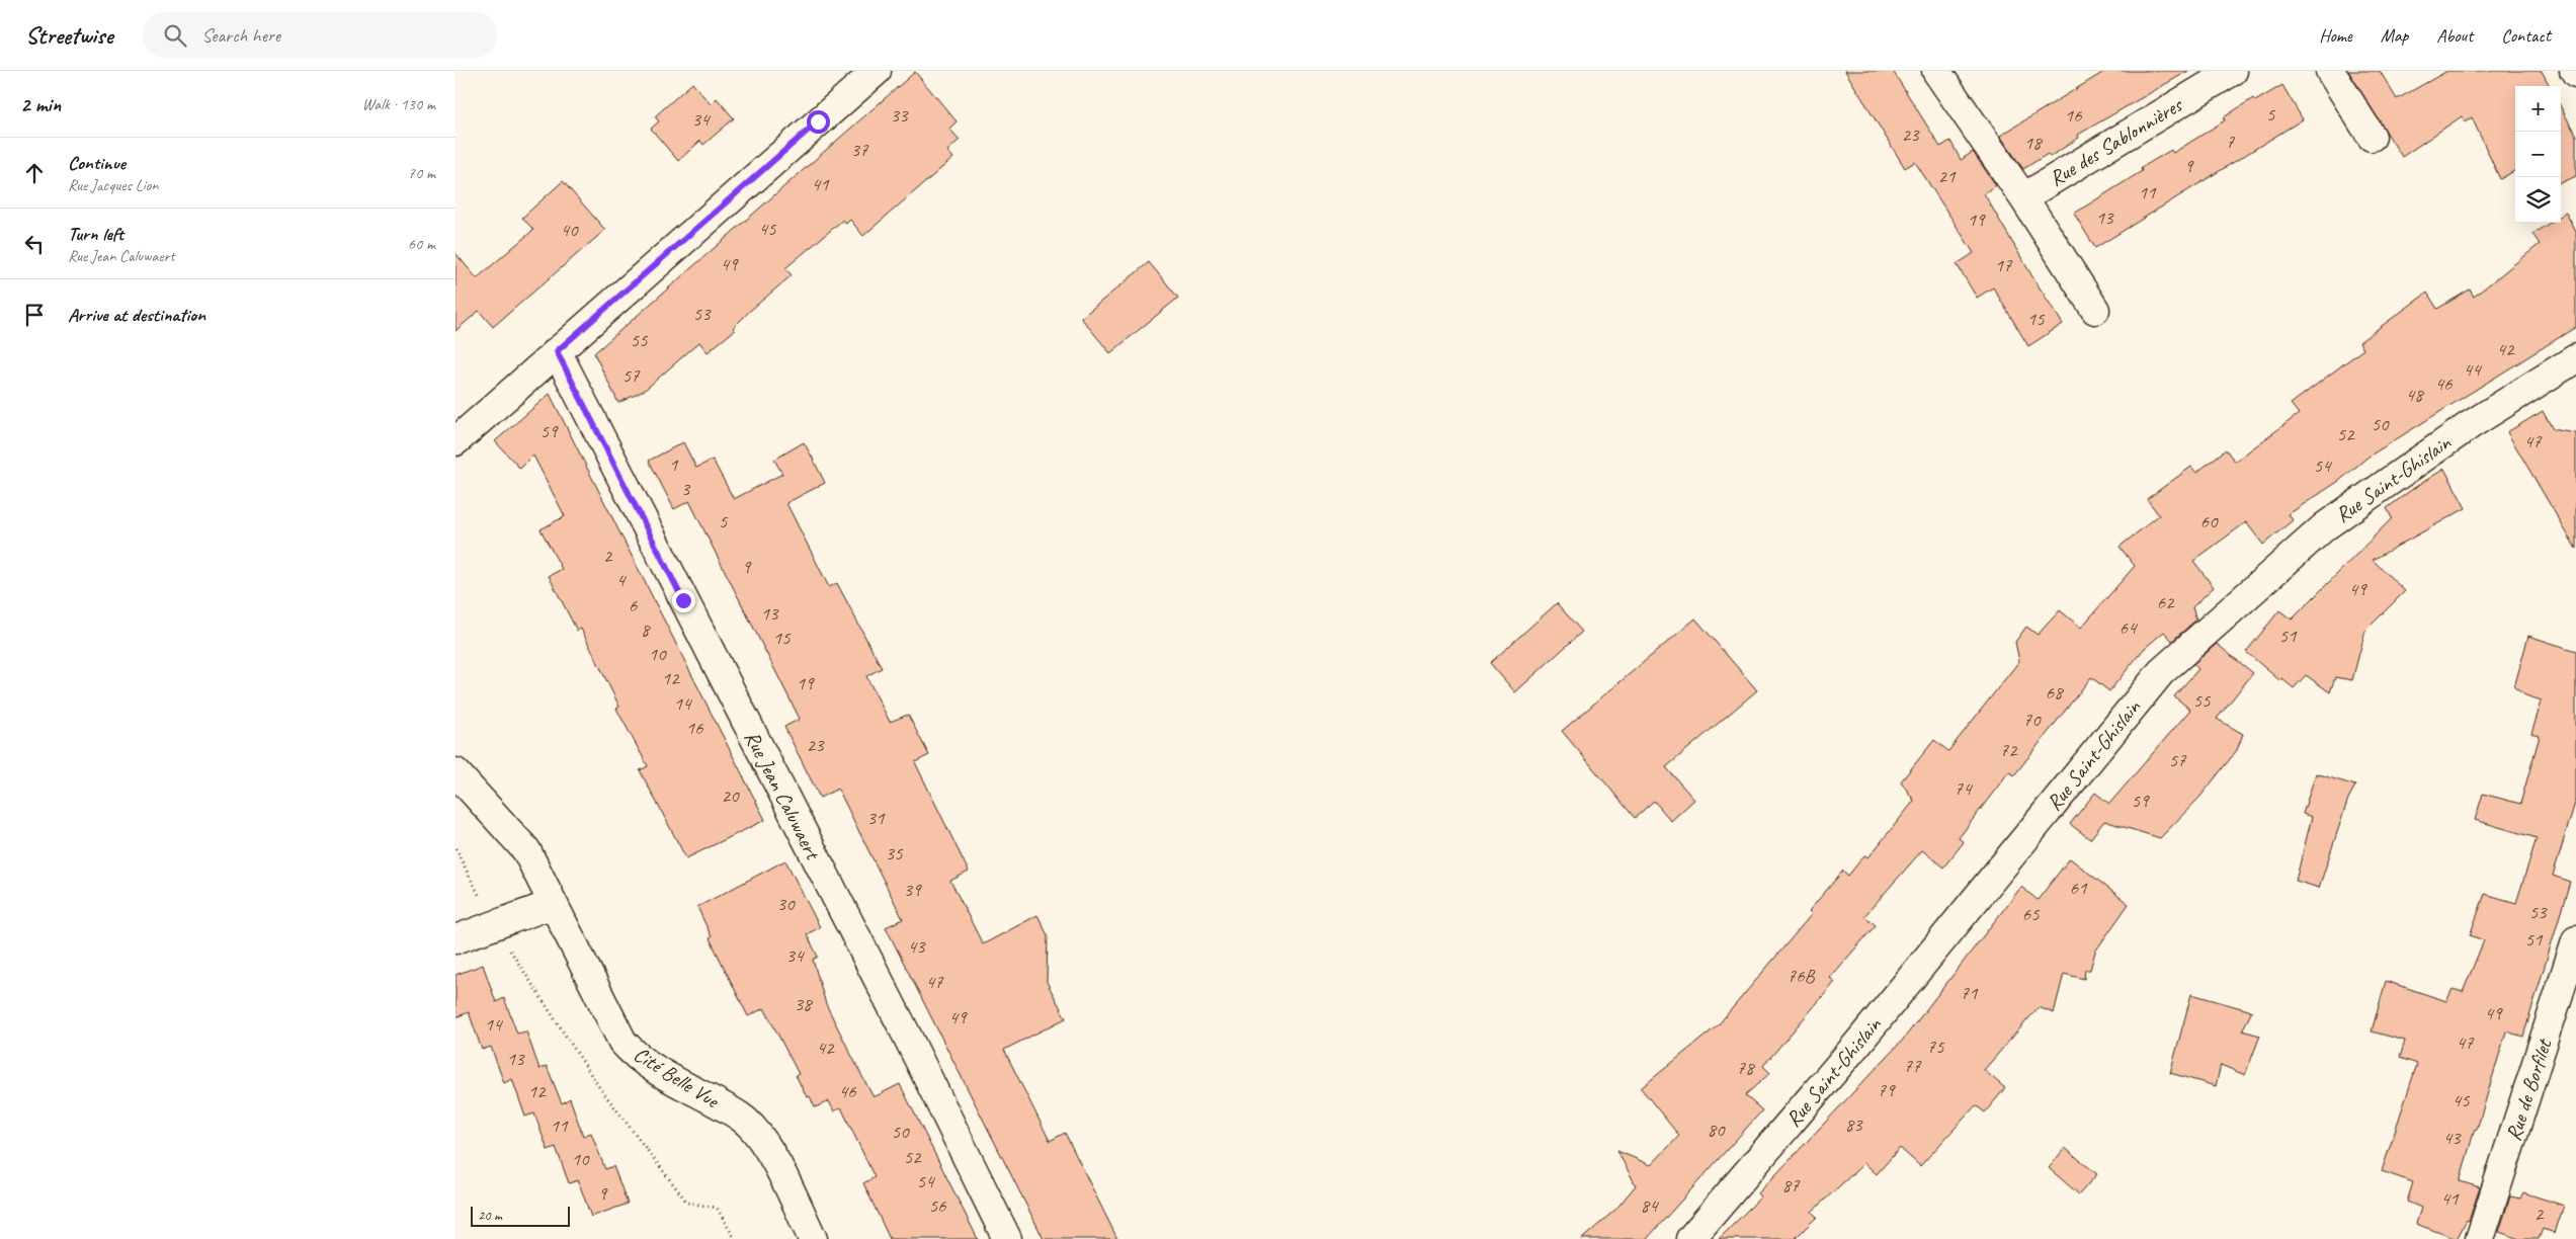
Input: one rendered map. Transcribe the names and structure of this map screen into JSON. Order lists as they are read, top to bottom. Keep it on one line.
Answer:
{"streets":{"street":["Rue des Sablonnières","Rue Saint-Ghislain","Rue Jean Caluwaert","Cité Belle Vue","Rue de Borfilet"]},"house_numbers":["5","33","16","34","23","7","18","37","9","21","41","11","13","19","45","40","49","17","53","15","55","42","44","57","46","48","50","59","52","47","1","54","3","5","60","2","9","4","49","62","6","13","64","8","51","15","10","12","19","68","55","14","70","16","23","72","57","74","20","59","31","35","61","39","30","53","65","51","43","34","76B","47","71","38","49","49","14","47","75","42","13","77","78","79","12","46","45","83","11","80","50","43","52","10","54","87","9","41","56","84","2"],"scale_bar":"20 m","page":{"header":"Streetwise","search":"Search here","nav":["Home","Map","About","Contact"],"heading":["2 min","Walk · 130 m"],"map_buttons":["+","−"],"list":[["Continue","Rue Jacques Lion","70 m"],["Turn left","Rue Jean Caluwaert","60 m"],"Arrive at destination"],"scale":"20 m"}}
